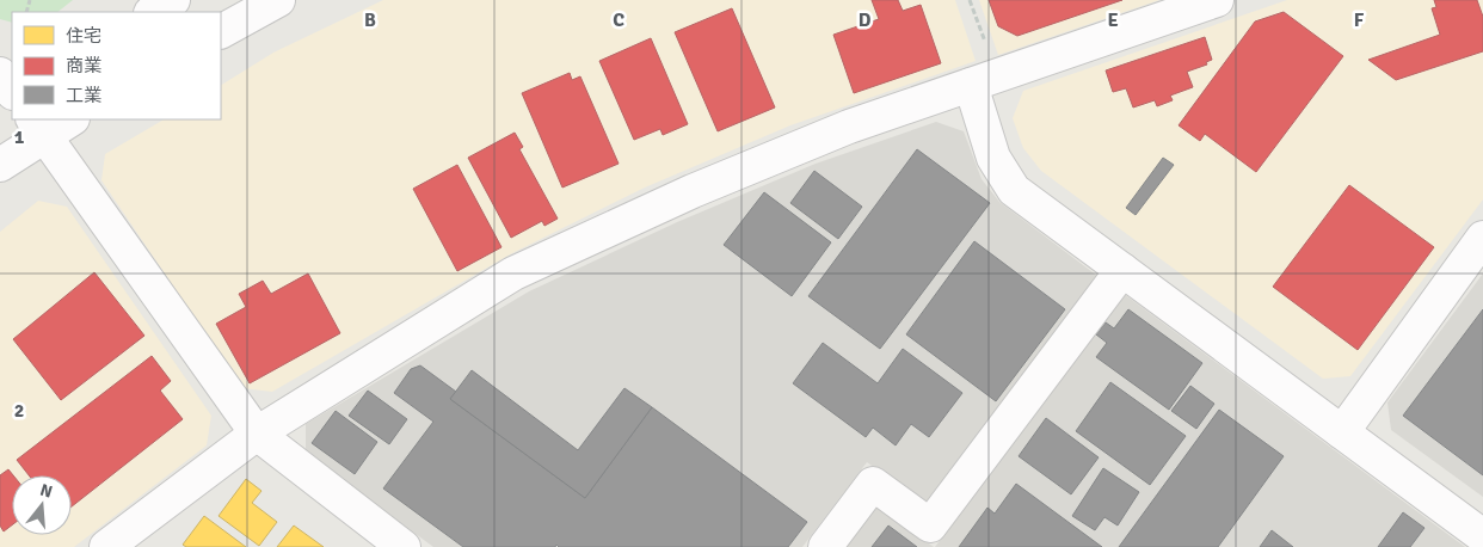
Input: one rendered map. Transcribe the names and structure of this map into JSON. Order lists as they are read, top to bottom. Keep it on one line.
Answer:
{"legend":["住宅","商業","工業"],"north":"top","grid":{"columns":["B","C","D","E","F"],"rows":["1","2"]}}
